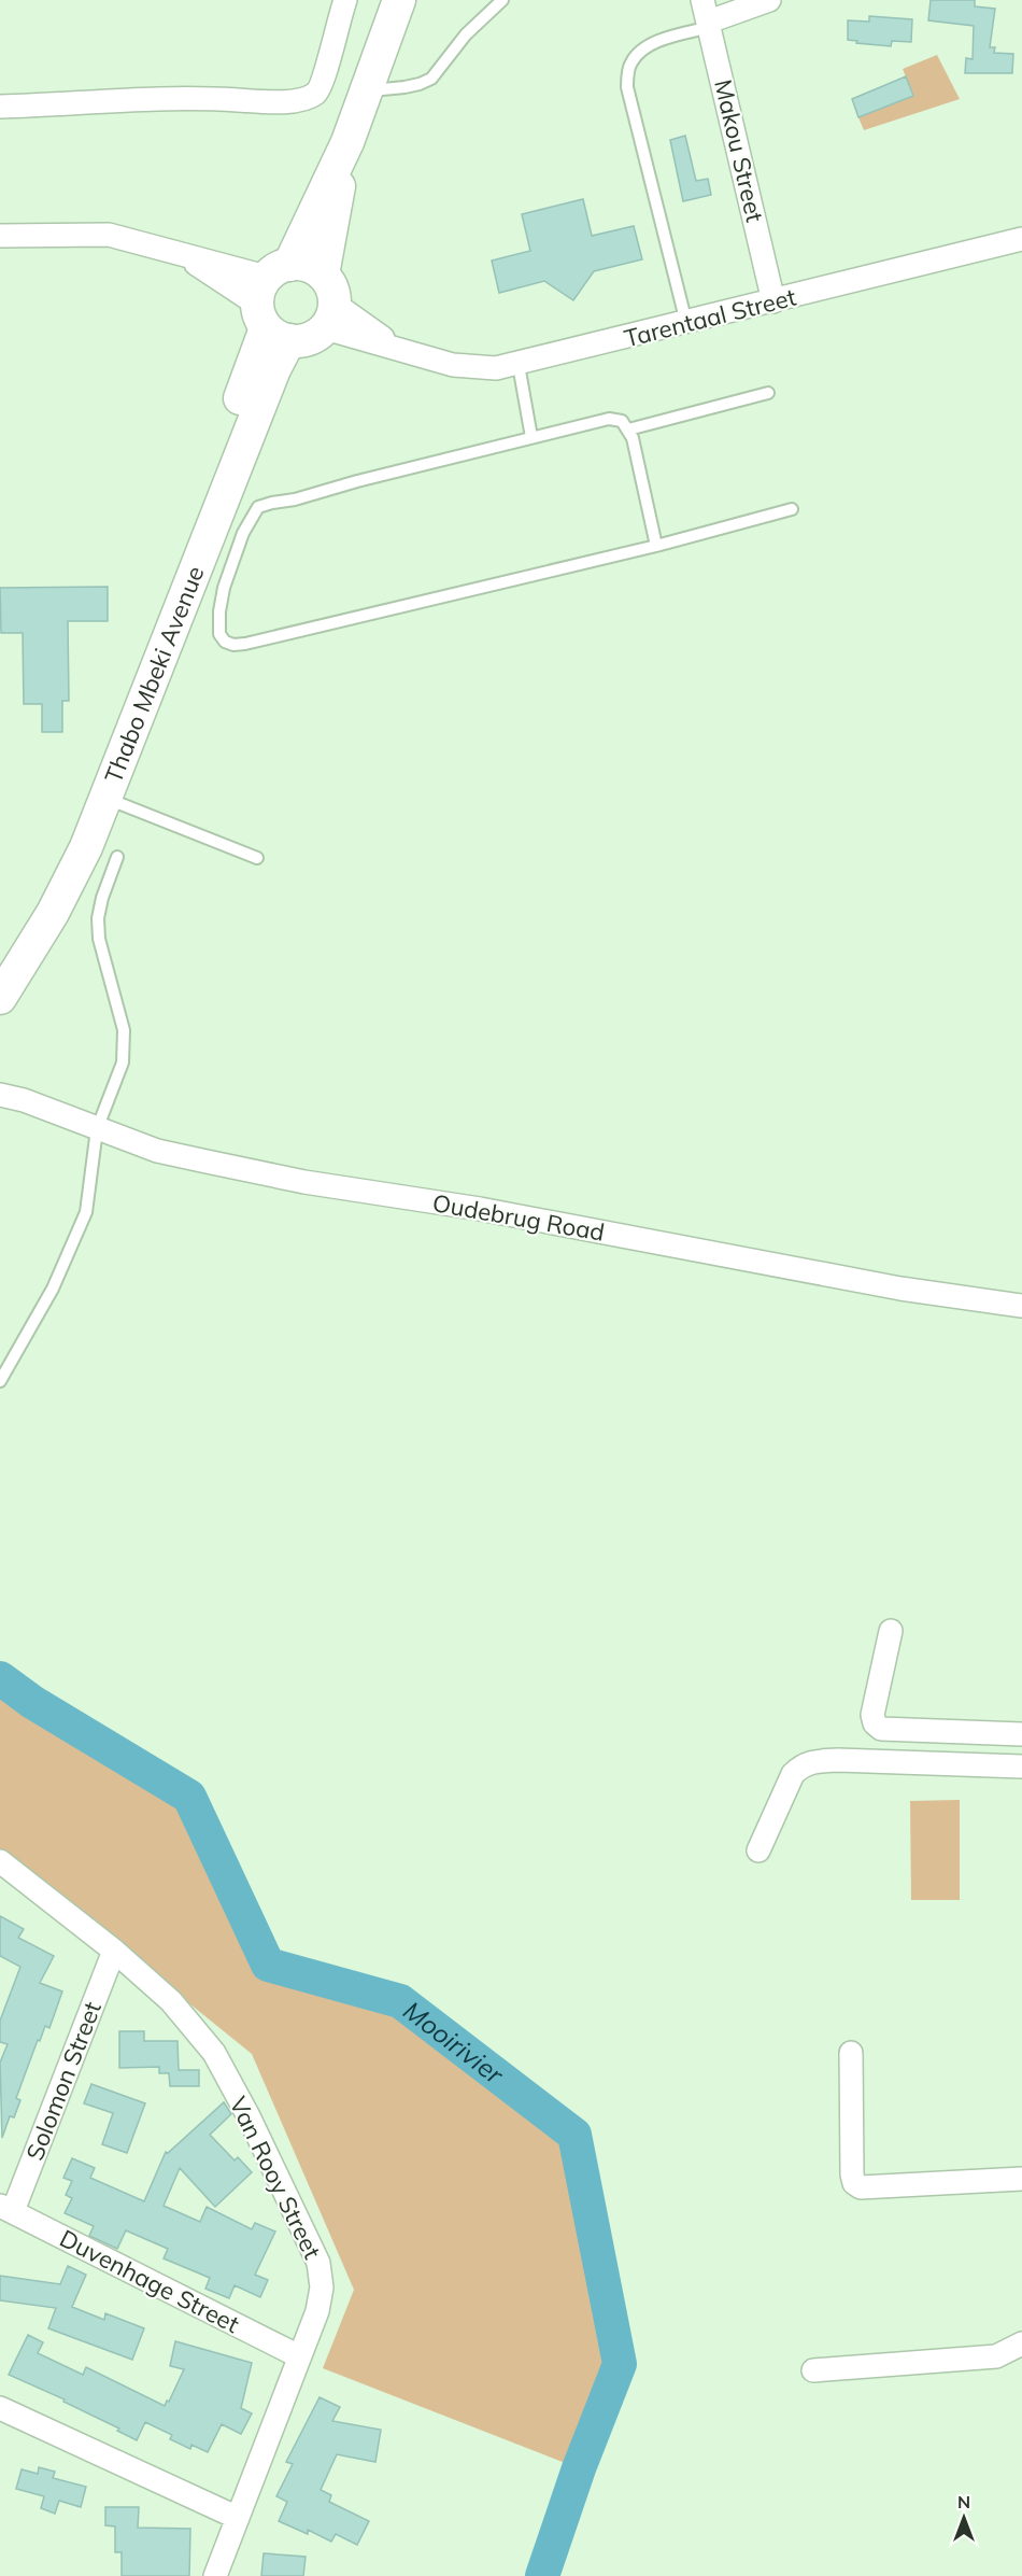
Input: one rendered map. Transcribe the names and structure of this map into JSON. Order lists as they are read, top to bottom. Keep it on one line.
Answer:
{"streets":{"main road":["Thabo Mbeki Avenue"],"street":["Makou Street","Tarentaal Street","Oudebrug Road","Solomon Street","Van Rooy Street","Duvenhage Street"]},"crossings":[["Makou Street","Tarentaal Street"],["Tarentaal Street","Thabo Mbeki Avenue"],["Solomon Street","Van Rooy Street"],["Solomon Street","Duvenhage Street"],["Van Rooy Street","Duvenhage Street"]],"water":["Mooirivier"],"north":"top"}
